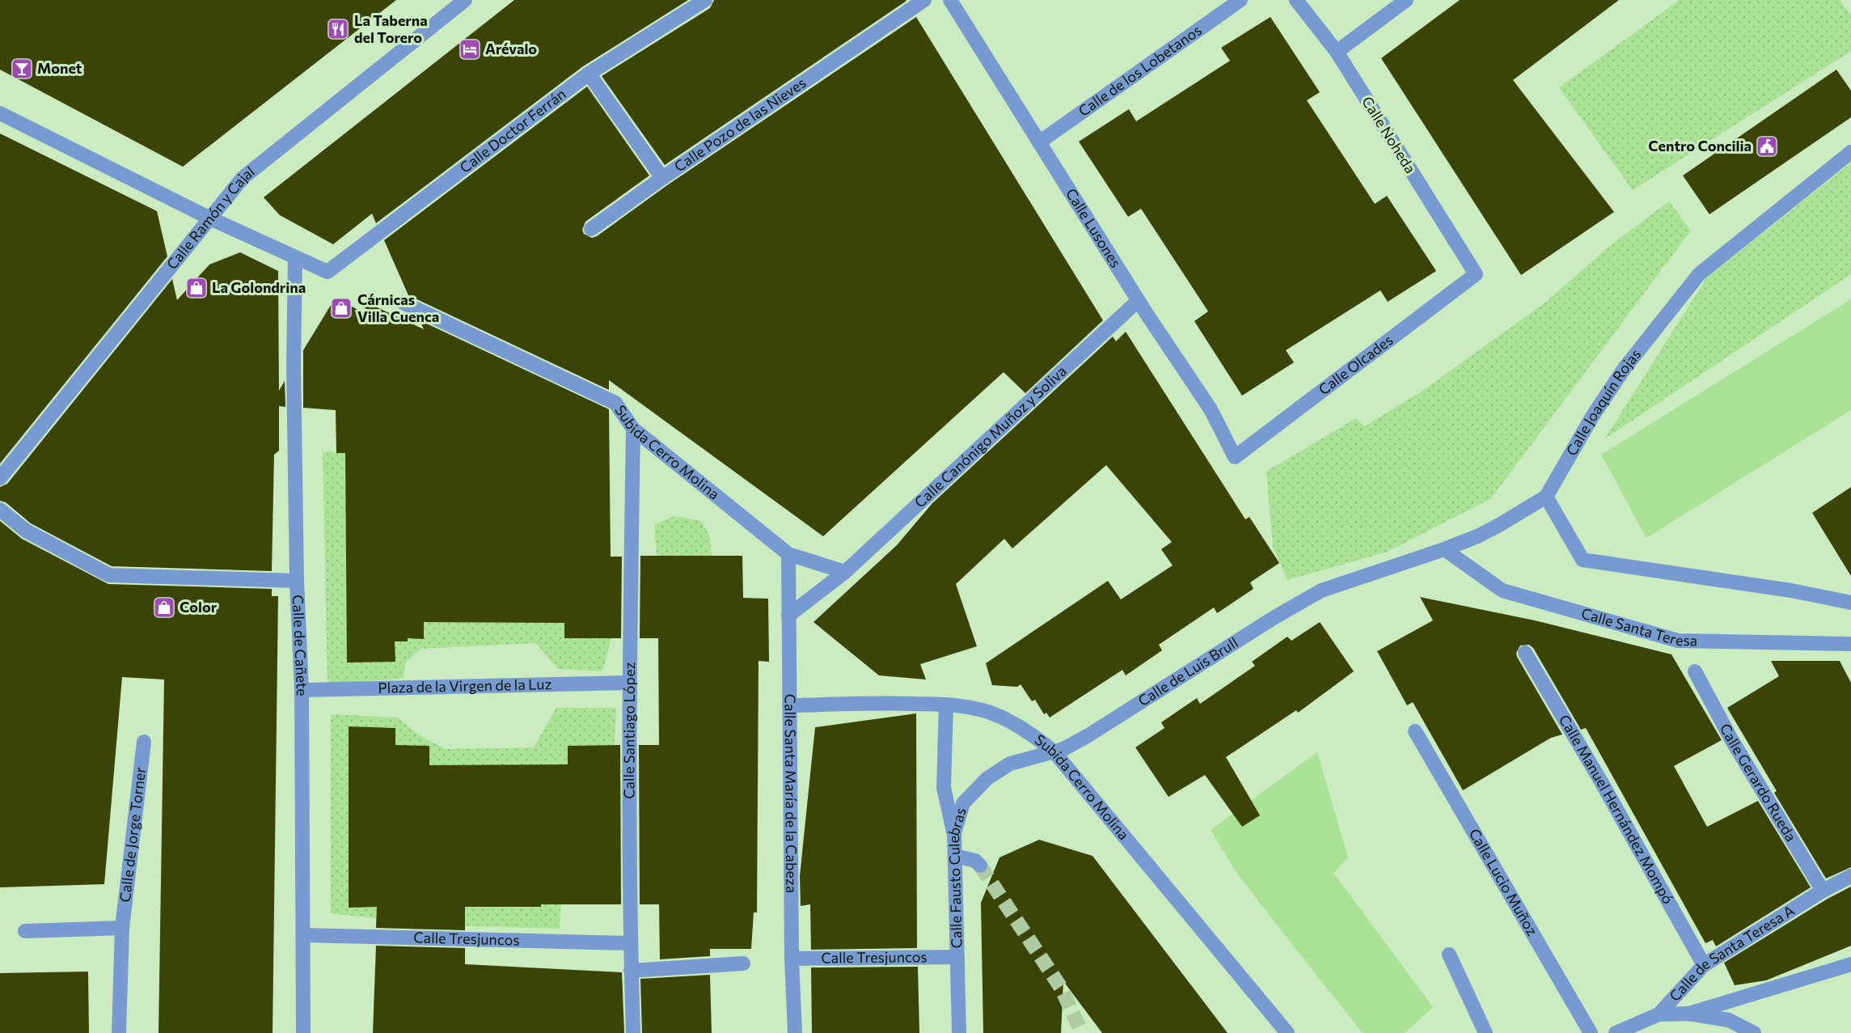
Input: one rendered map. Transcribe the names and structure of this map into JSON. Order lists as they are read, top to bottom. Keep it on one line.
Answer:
{"streets":{"street":["Calle de los Lobetanos","Calle Pozo de las Nieves","Calle Doctor Ferrán","Calle Noheda","Calle Ramón y Cajal","Calle Lusones","Calle Olcades","Calle Joaquín Rojas","Calle Canónigo Muñoz y Soliva","Subida Cerro Molina","Calle Santa Teresa","Calle de Cañete","Calle de Luis Brull","Plaza de la Virgen de la Luz","Calle Santiago López","Calle Gerardo Rueda","Calle Santa María de la Cabeza","Calle Manuel Hernández Mompó","Calle de Jorge Torner","Calle Fausto Culebras","Calle Lucio Muñoz","Calle Tresjuncos","Calle de Santa Teresa A"]},"crossings":[["Calle de los Lobetanos","Calle Lusones"],["Calle Pozo de las Nieves","Calle Doctor Ferrán"],["Calle Doctor Ferrán","Calle de Cañete"],["Calle Noheda","Calle Olcades"],["Calle Lusones","Calle Olcades"],["Calle Lusones","Calle Canónigo Muñoz y Soliva"],["Calle Joaquín Rojas","Calle Santa Teresa"],["Calle Joaquín Rojas","Calle de Luis Brull"],["Calle Canónigo Muñoz y Soliva","Subida Cerro Molina"],["Calle Canónigo Muñoz y Soliva","Calle Santa María de la Cabeza"],["Subida Cerro Molina","Calle de Luis Brull"],["Subida Cerro Molina","Calle Santiago López"],["Subida Cerro Molina","Calle Santa María de la Cabeza"],["Subida Cerro Molina","Calle Fausto Culebras"],["Calle de Cañete","Plaza de la Virgen de la Luz"],["Calle de Cañete","Calle Tresjuncos"],["Calle de Luis Brull","Calle Fausto Culebras"],["Plaza de la Virgen de la Luz","Calle Santiago López"],["Calle Santiago López","Calle Tresjuncos"],["Calle Gerardo Rueda","Calle de Santa Teresa A"],["Calle Santa María de la Cabeza","Calle Tresjuncos"],["Calle Manuel Hernández Mompó","Calle de Santa Teresa A"],["Calle Fausto Culebras","Calle Tresjuncos"]],"places":{"restaurant":["La Taberna del Torero"],"hotel":["Arévalo"],"bar":["Monet"],"public building":["Centro Concilia"],"shop":["La Golondrina","Cárnicas Villa Cuenca","Color"]}}
